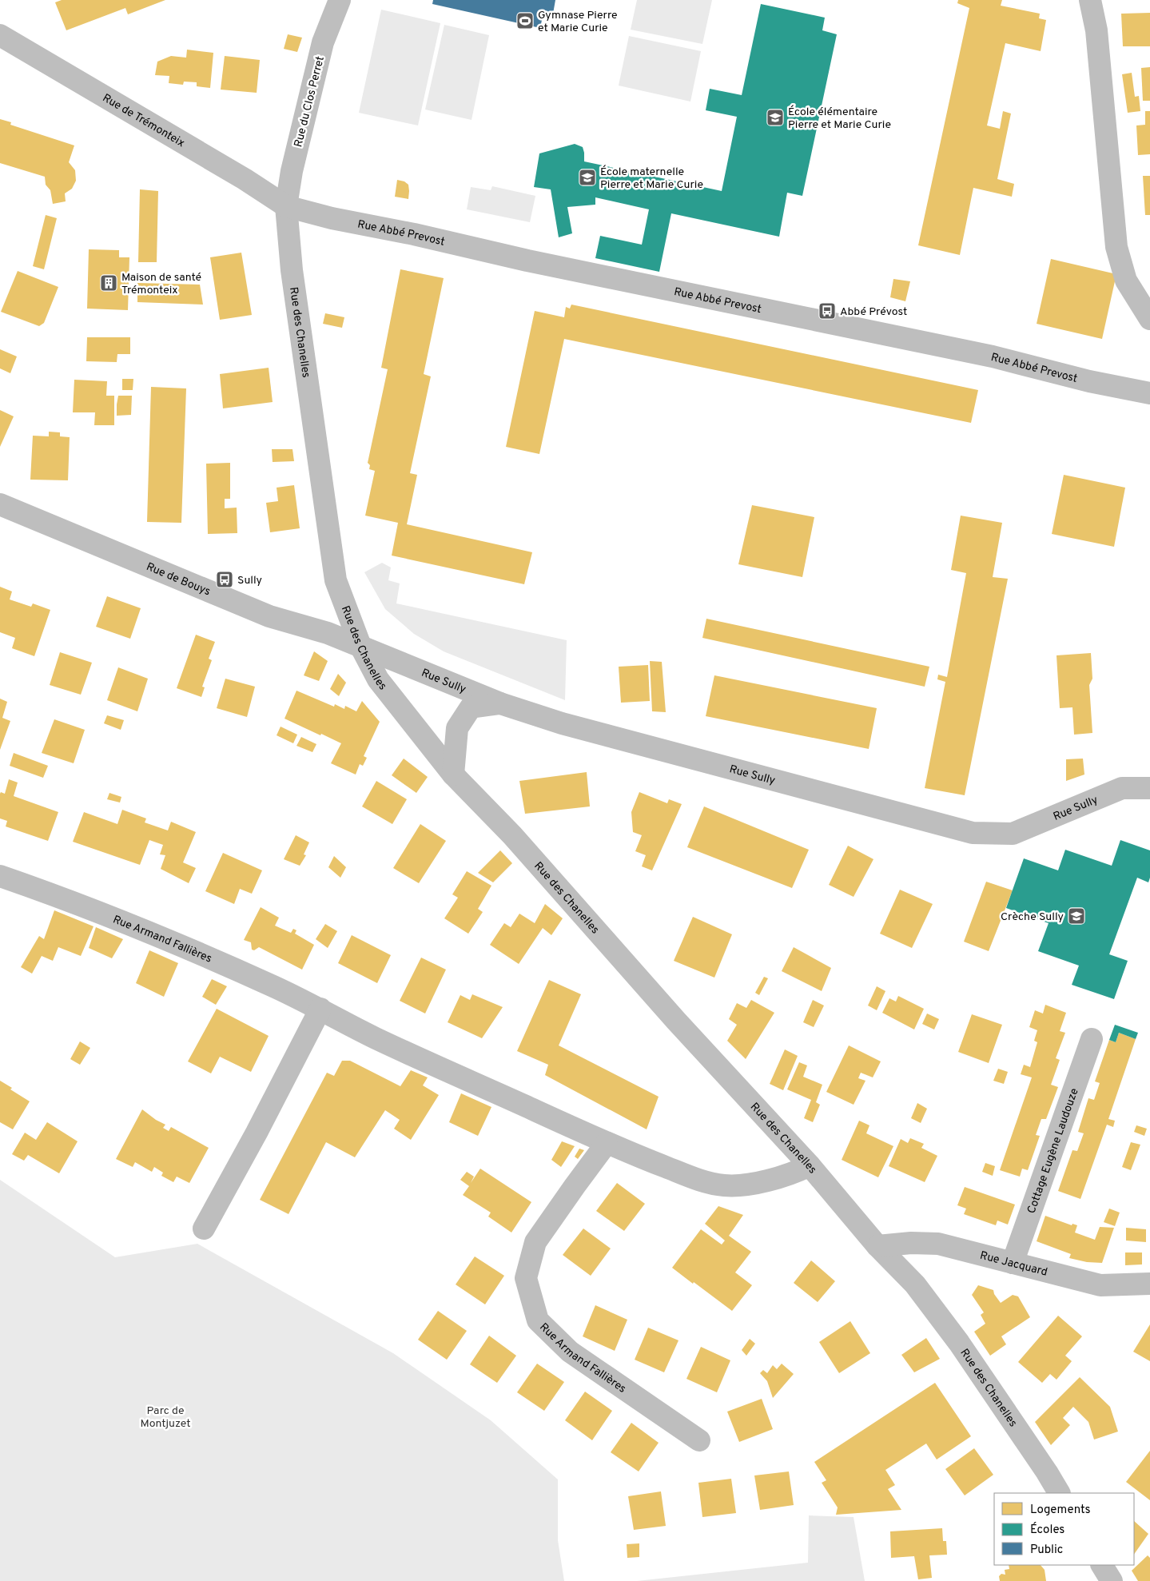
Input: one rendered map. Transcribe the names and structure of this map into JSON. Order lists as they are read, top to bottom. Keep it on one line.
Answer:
{"streets":{"street":["Rue du Clos Perret","Rue de Trémonteix","Rue Abbé Prevost","Rue des Chanelles","Rue de Bouys","Rue Sully","Rue Armand Fallières","Cottage Eugène Laudouze","Rue Jacquard"]},"crossings":[["Rue du Clos Perret","Rue de Trémonteix"],["Rue du Clos Perret","Rue Abbé Prevost"],["Rue du Clos Perret","Rue des Chanelles"],["Rue de Trémonteix","Rue Abbé Prevost"],["Rue de Trémonteix","Rue des Chanelles"],["Rue Abbé Prevost","Rue des Chanelles"],["Rue des Chanelles","Rue de Bouys"],["Rue des Chanelles","Rue Sully"],["Rue des Chanelles","Rue Armand Fallières"],["Rue des Chanelles","Rue Jacquard"],["Rue de Bouys","Rue Sully"],["Cottage Eugène Laudouze","Rue Jacquard"]],"parks":["Parc de Montjuzet"],"places":{"sports":["Gymnase Pierre et Marie Curie"],"school or university":["École élémentaire Pierre et Marie Curie","École maternelle Pierre et Marie Curie","Crèche Sully"],"building":["Maison de santé Trémonteix"],"bus stop":["Abbé Prévost","Sully"]},"legend":["Logements","Écoles","Public"]}
